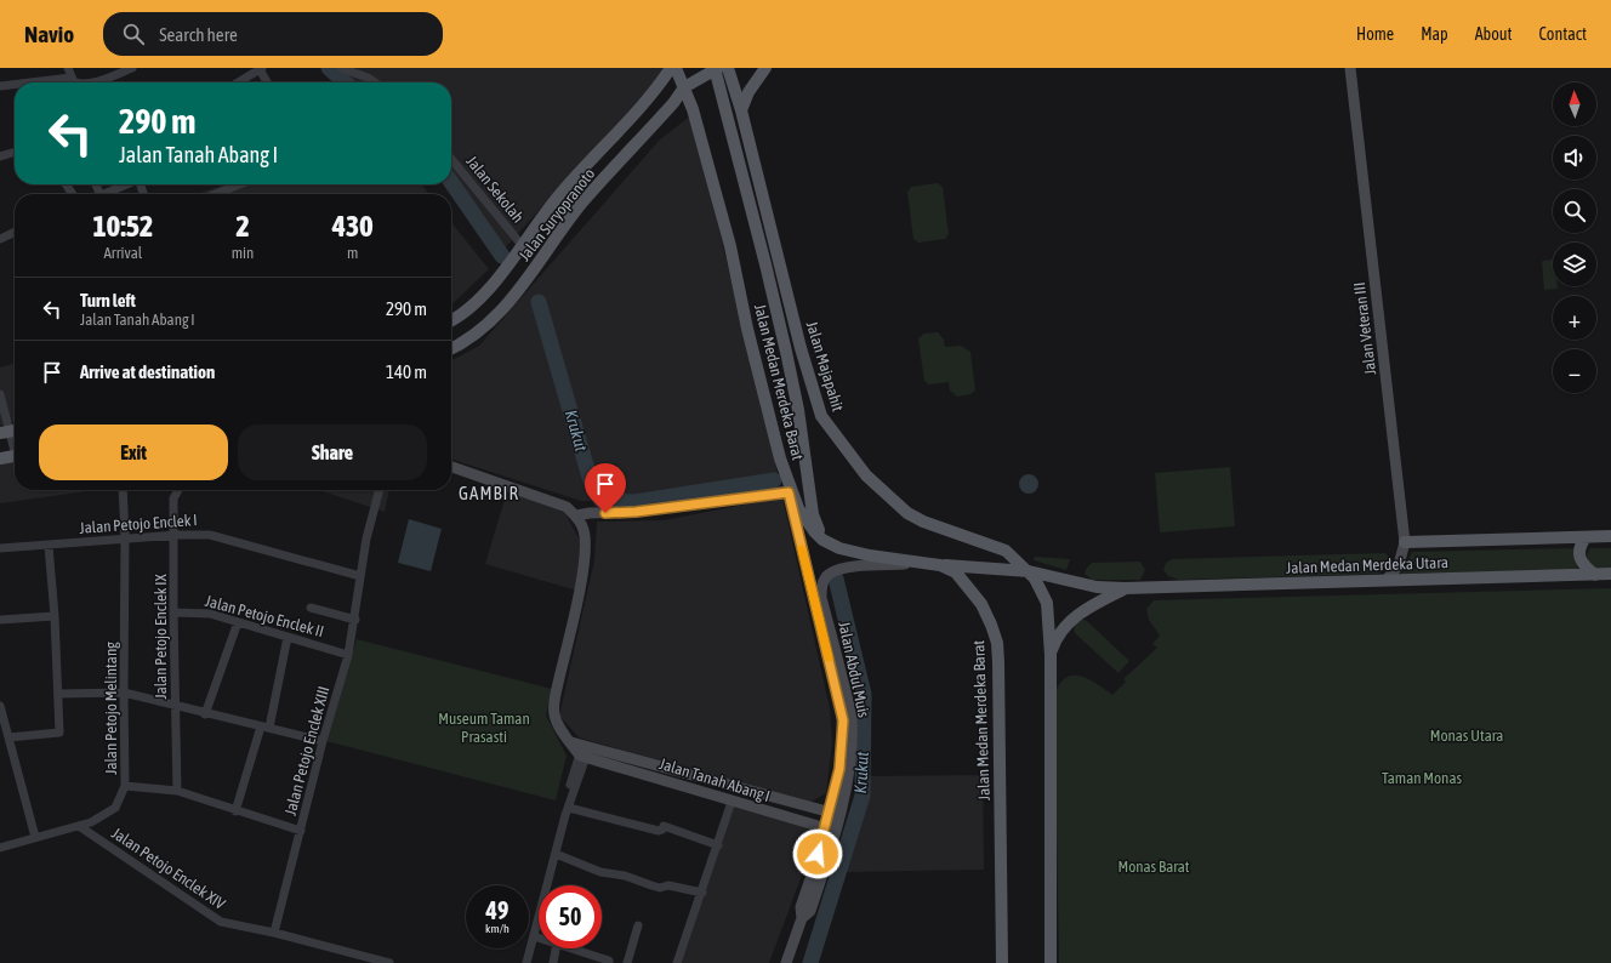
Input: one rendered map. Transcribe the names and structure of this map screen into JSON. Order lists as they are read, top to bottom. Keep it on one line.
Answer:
{"streets":{"main road":["Jalan Suryopranoto","Jalan Majapahit","Jalan Medan Merdeka Barat","Jalan Medan Merdeka Utara"],"street":["Jalan Sekolah","Jalan Veteran III","Jalan Petojo Enclek I","Jalan Petojo Enclek II","Jalan Petojo Enclek IX","Jalan Abdul Muis","Jalan Petojo Melintang","Jalan Petojo Enclek XIII","Jalan Tanah Abang I","Jalan Petojo Enclek XIV"]},"crossings":[["Jalan Sekolah","Jalan Suryopranoto"],["Jalan Suryopranoto","Jalan Medan Merdeka Barat"],["Jalan Veteran III","Jalan Medan Merdeka Utara"],["Jalan Majapahit","Jalan Medan Merdeka Barat"],["Jalan Majapahit","Jalan Medan Merdeka Utara"],["Jalan Medan Merdeka Barat","Jalan Abdul Muis"],["Jalan Petojo Enclek I","Jalan Petojo Enclek IX"],["Jalan Petojo Enclek I","Jalan Petojo Melintang"],["Jalan Petojo Enclek I","Jalan Petojo Enclek XIII"],["Jalan Petojo Enclek II","Jalan Petojo Enclek IX"],["Jalan Petojo Enclek II","Jalan Petojo Enclek XIII"],["Jalan Abdul Muis","Jalan Tanah Abang I"],["Jalan Petojo Melintang","Jalan Petojo Enclek XIV"],["Jalan Petojo Enclek XIII","Jalan Petojo Enclek XIV"]],"districts":["GAMBIR"],"water":["Krukut"],"parks":["Museum Taman Prasasti","Monas Utara","Taman Monas","Monas Barat"],"north":"top","page":{"header":"Navio","search":"Search here","nav":["Home","Map","About","Contact"],"map_buttons":["+","−"],"turn":["290 m","Jalan Tanah Abang I"],"eta":["10:52","Arrival","2","min","430","m"],"list":[{"name":"Turn left","note":"Jalan Tanah Abang I","value":"290 m"},{"name":"Arrive at destination","value":"140 m"}],"buttons":["Exit","Share"],"speed":"49 km/h","limit":"50"}}
